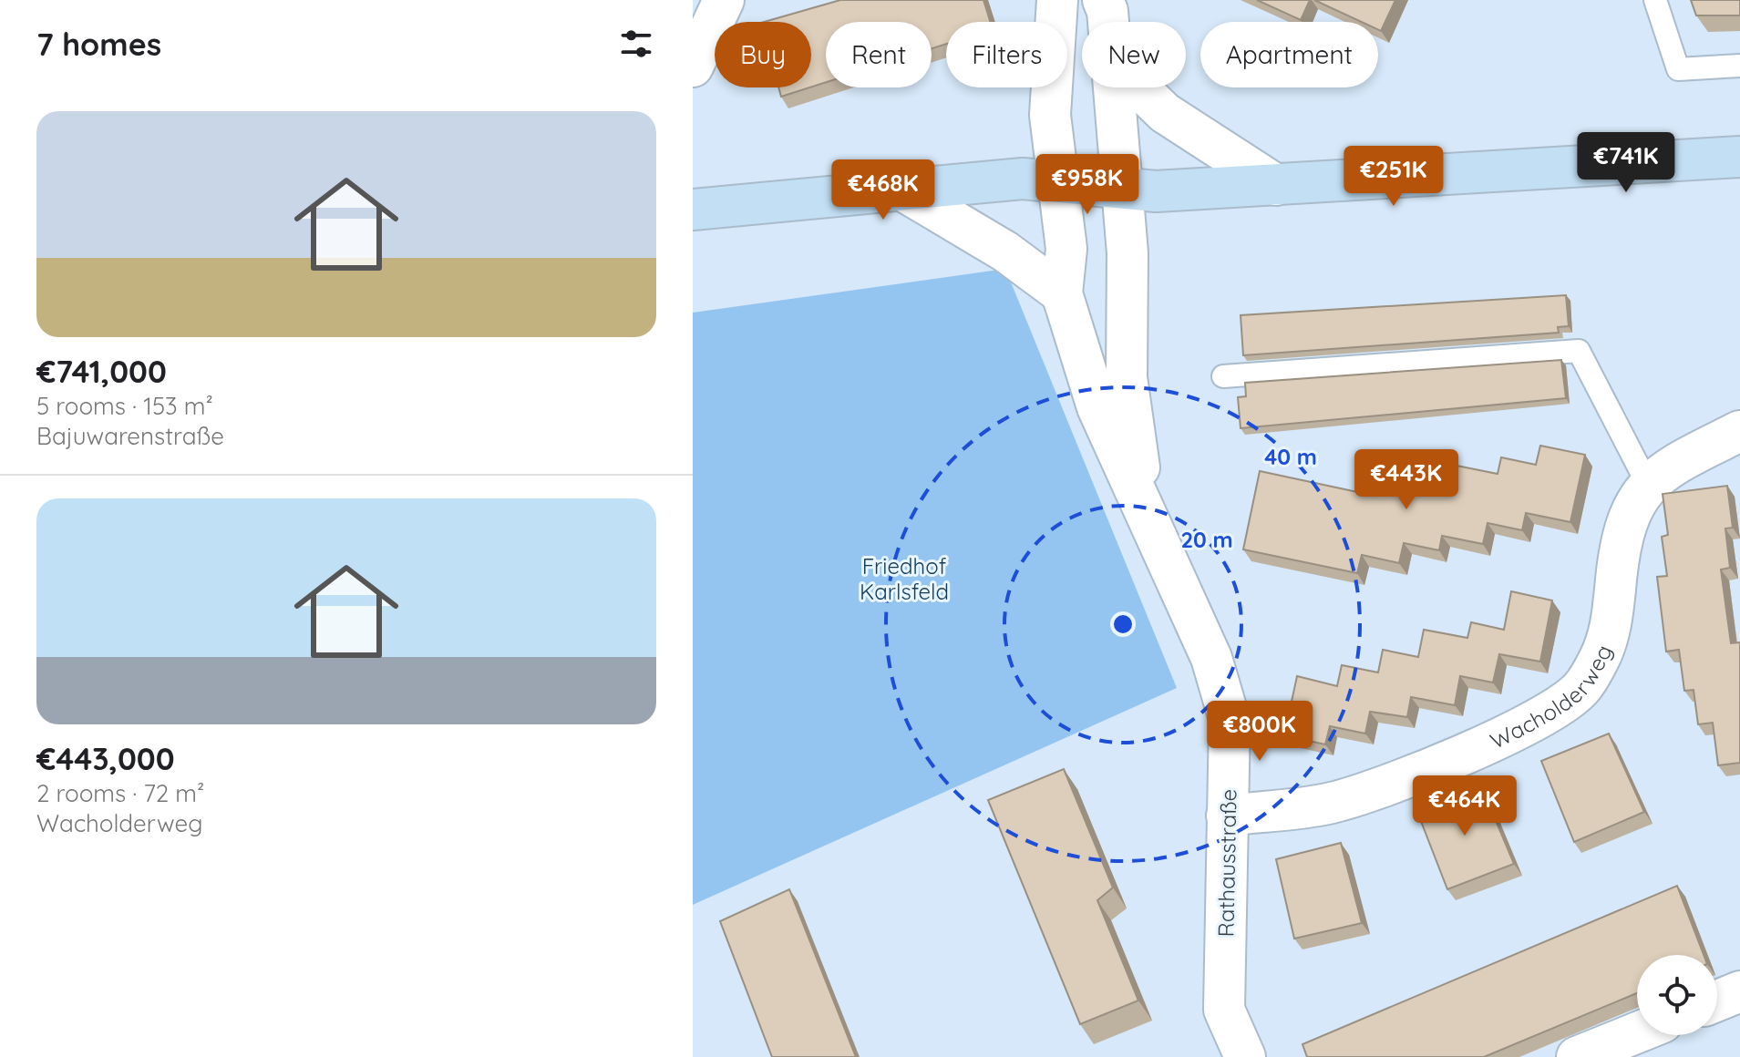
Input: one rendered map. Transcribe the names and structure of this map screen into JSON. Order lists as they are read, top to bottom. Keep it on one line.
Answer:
{"streets":{"street":["Wacholderweg","Rathausstraße"]},"crossings":[["Wacholderweg","Rathausstraße"]],"parks":["Friedhof Karlsfeld"],"page":{"heading":"7 homes","chip":["Buy","Rent","Filters","New","Apartment"],"list":[{"name":"€741,000","note":"5 rooms · 153 m² · Bajuwarenstraße"},{"name":"€443,000","note":"2 rooms · 72 m² · Wacholderweg"}],"price":["€741K","€251K","€958K","€468K","€443K","€800K","€464K"]},"rings":["40 m","20 m"]}
